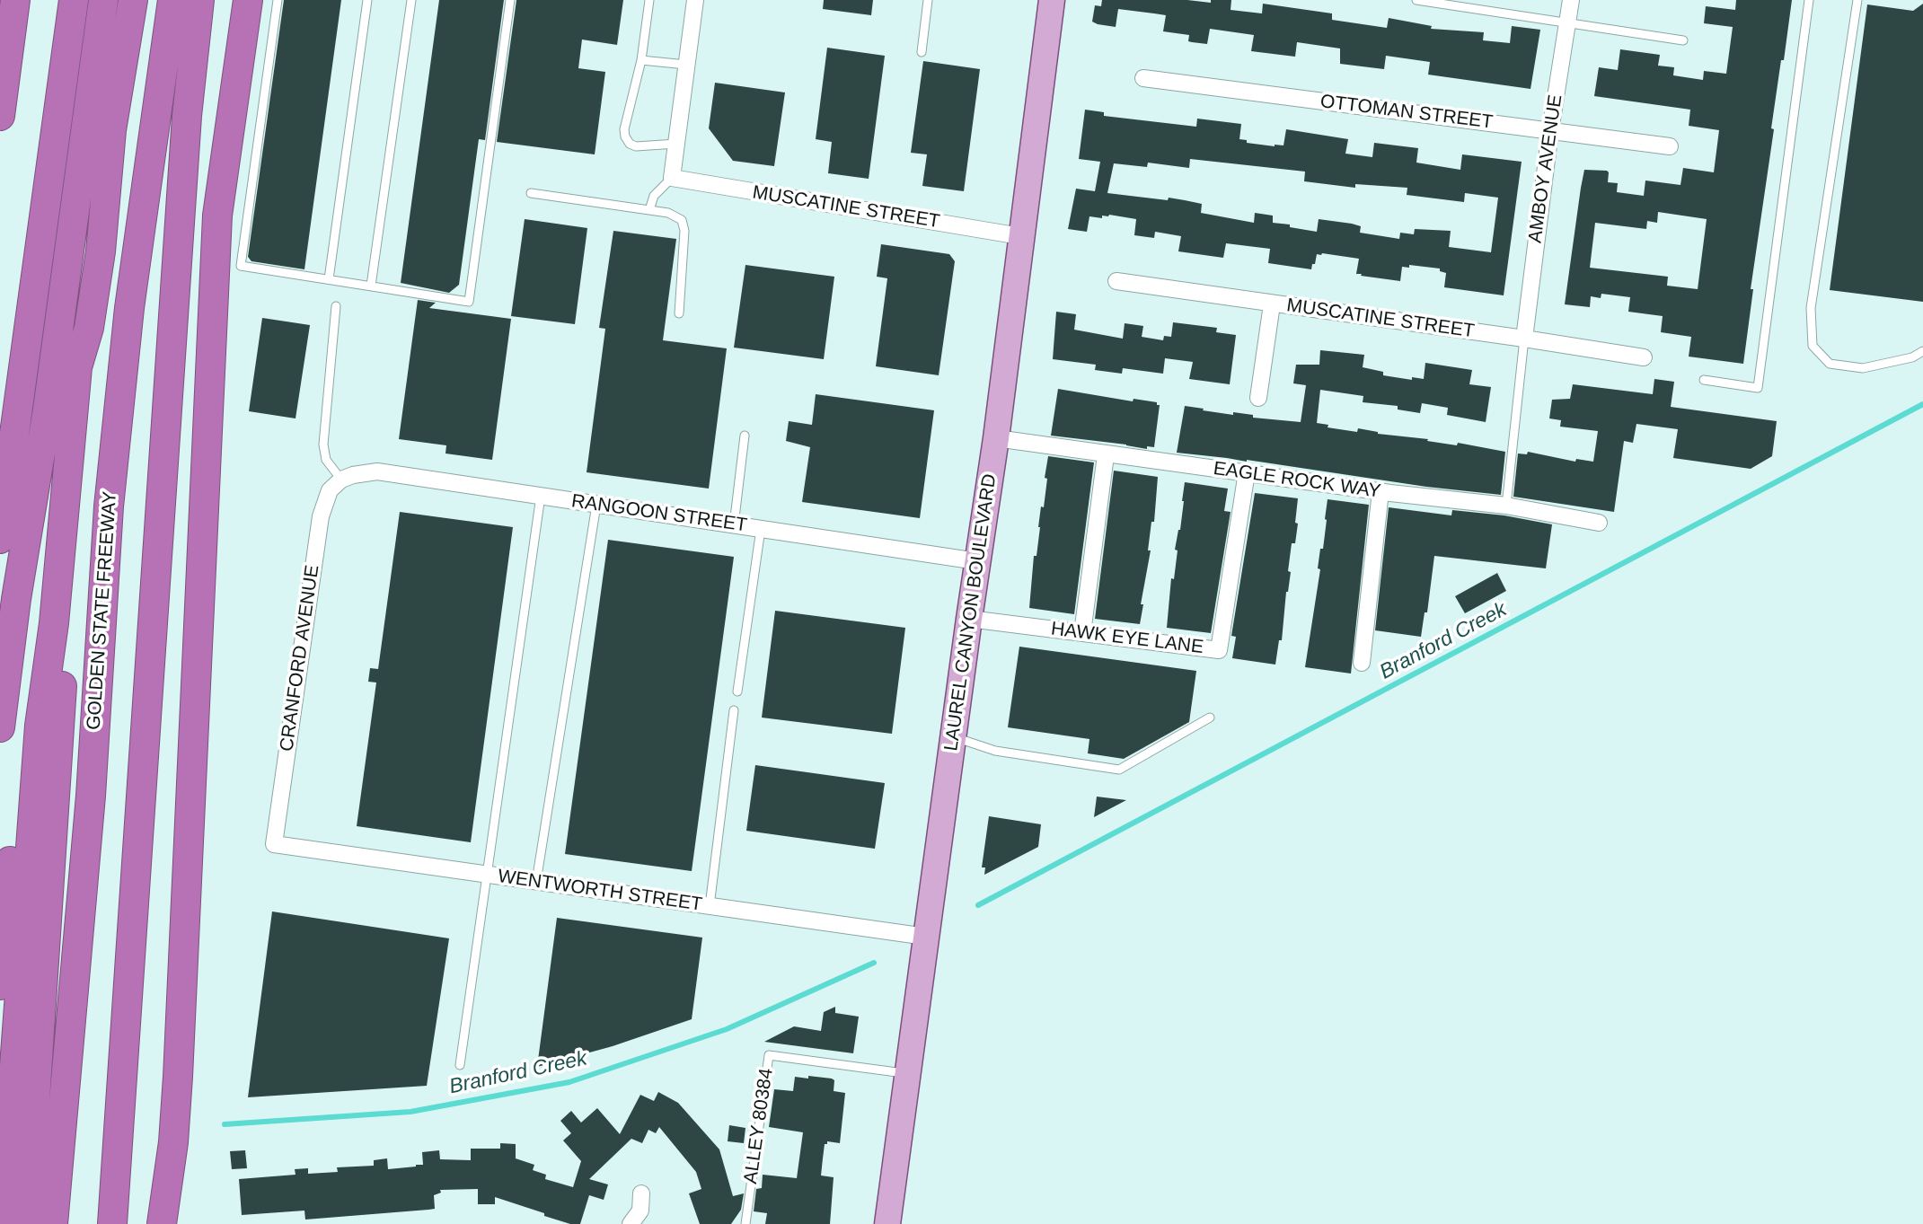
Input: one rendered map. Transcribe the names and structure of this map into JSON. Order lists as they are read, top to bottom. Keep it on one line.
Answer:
{"streets":{"highway":["GOLDEN STATE FREEWAY"],"main road":["LAUREL CANYON BOULEVARD"],"street":["OTTOMAN STREET","AMBOY AVENUE","MUSCATINE STREET","EAGLE ROCK WAY","RANGOON STREET","HAWK EYE LANE","CRANFORD AVENUE","WENTWORTH STREET"],"lane":["ALLEY 80384"]},"crossings":[["OTTOMAN STREET","AMBOY AVENUE"],["AMBOY AVENUE","MUSCATINE STREET"],["MUSCATINE STREET","LAUREL CANYON BOULEVARD"],["EAGLE ROCK WAY","LAUREL CANYON BOULEVARD"],["EAGLE ROCK WAY","HAWK EYE LANE"],["RANGOON STREET","LAUREL CANYON BOULEVARD"],["RANGOON STREET","CRANFORD AVENUE"],["LAUREL CANYON BOULEVARD","HAWK EYE LANE"],["LAUREL CANYON BOULEVARD","WENTWORTH STREET"],["LAUREL CANYON BOULEVARD","ALLEY 80384"],["CRANFORD AVENUE","WENTWORTH STREET"]],"water":["Branford Creek"]}
